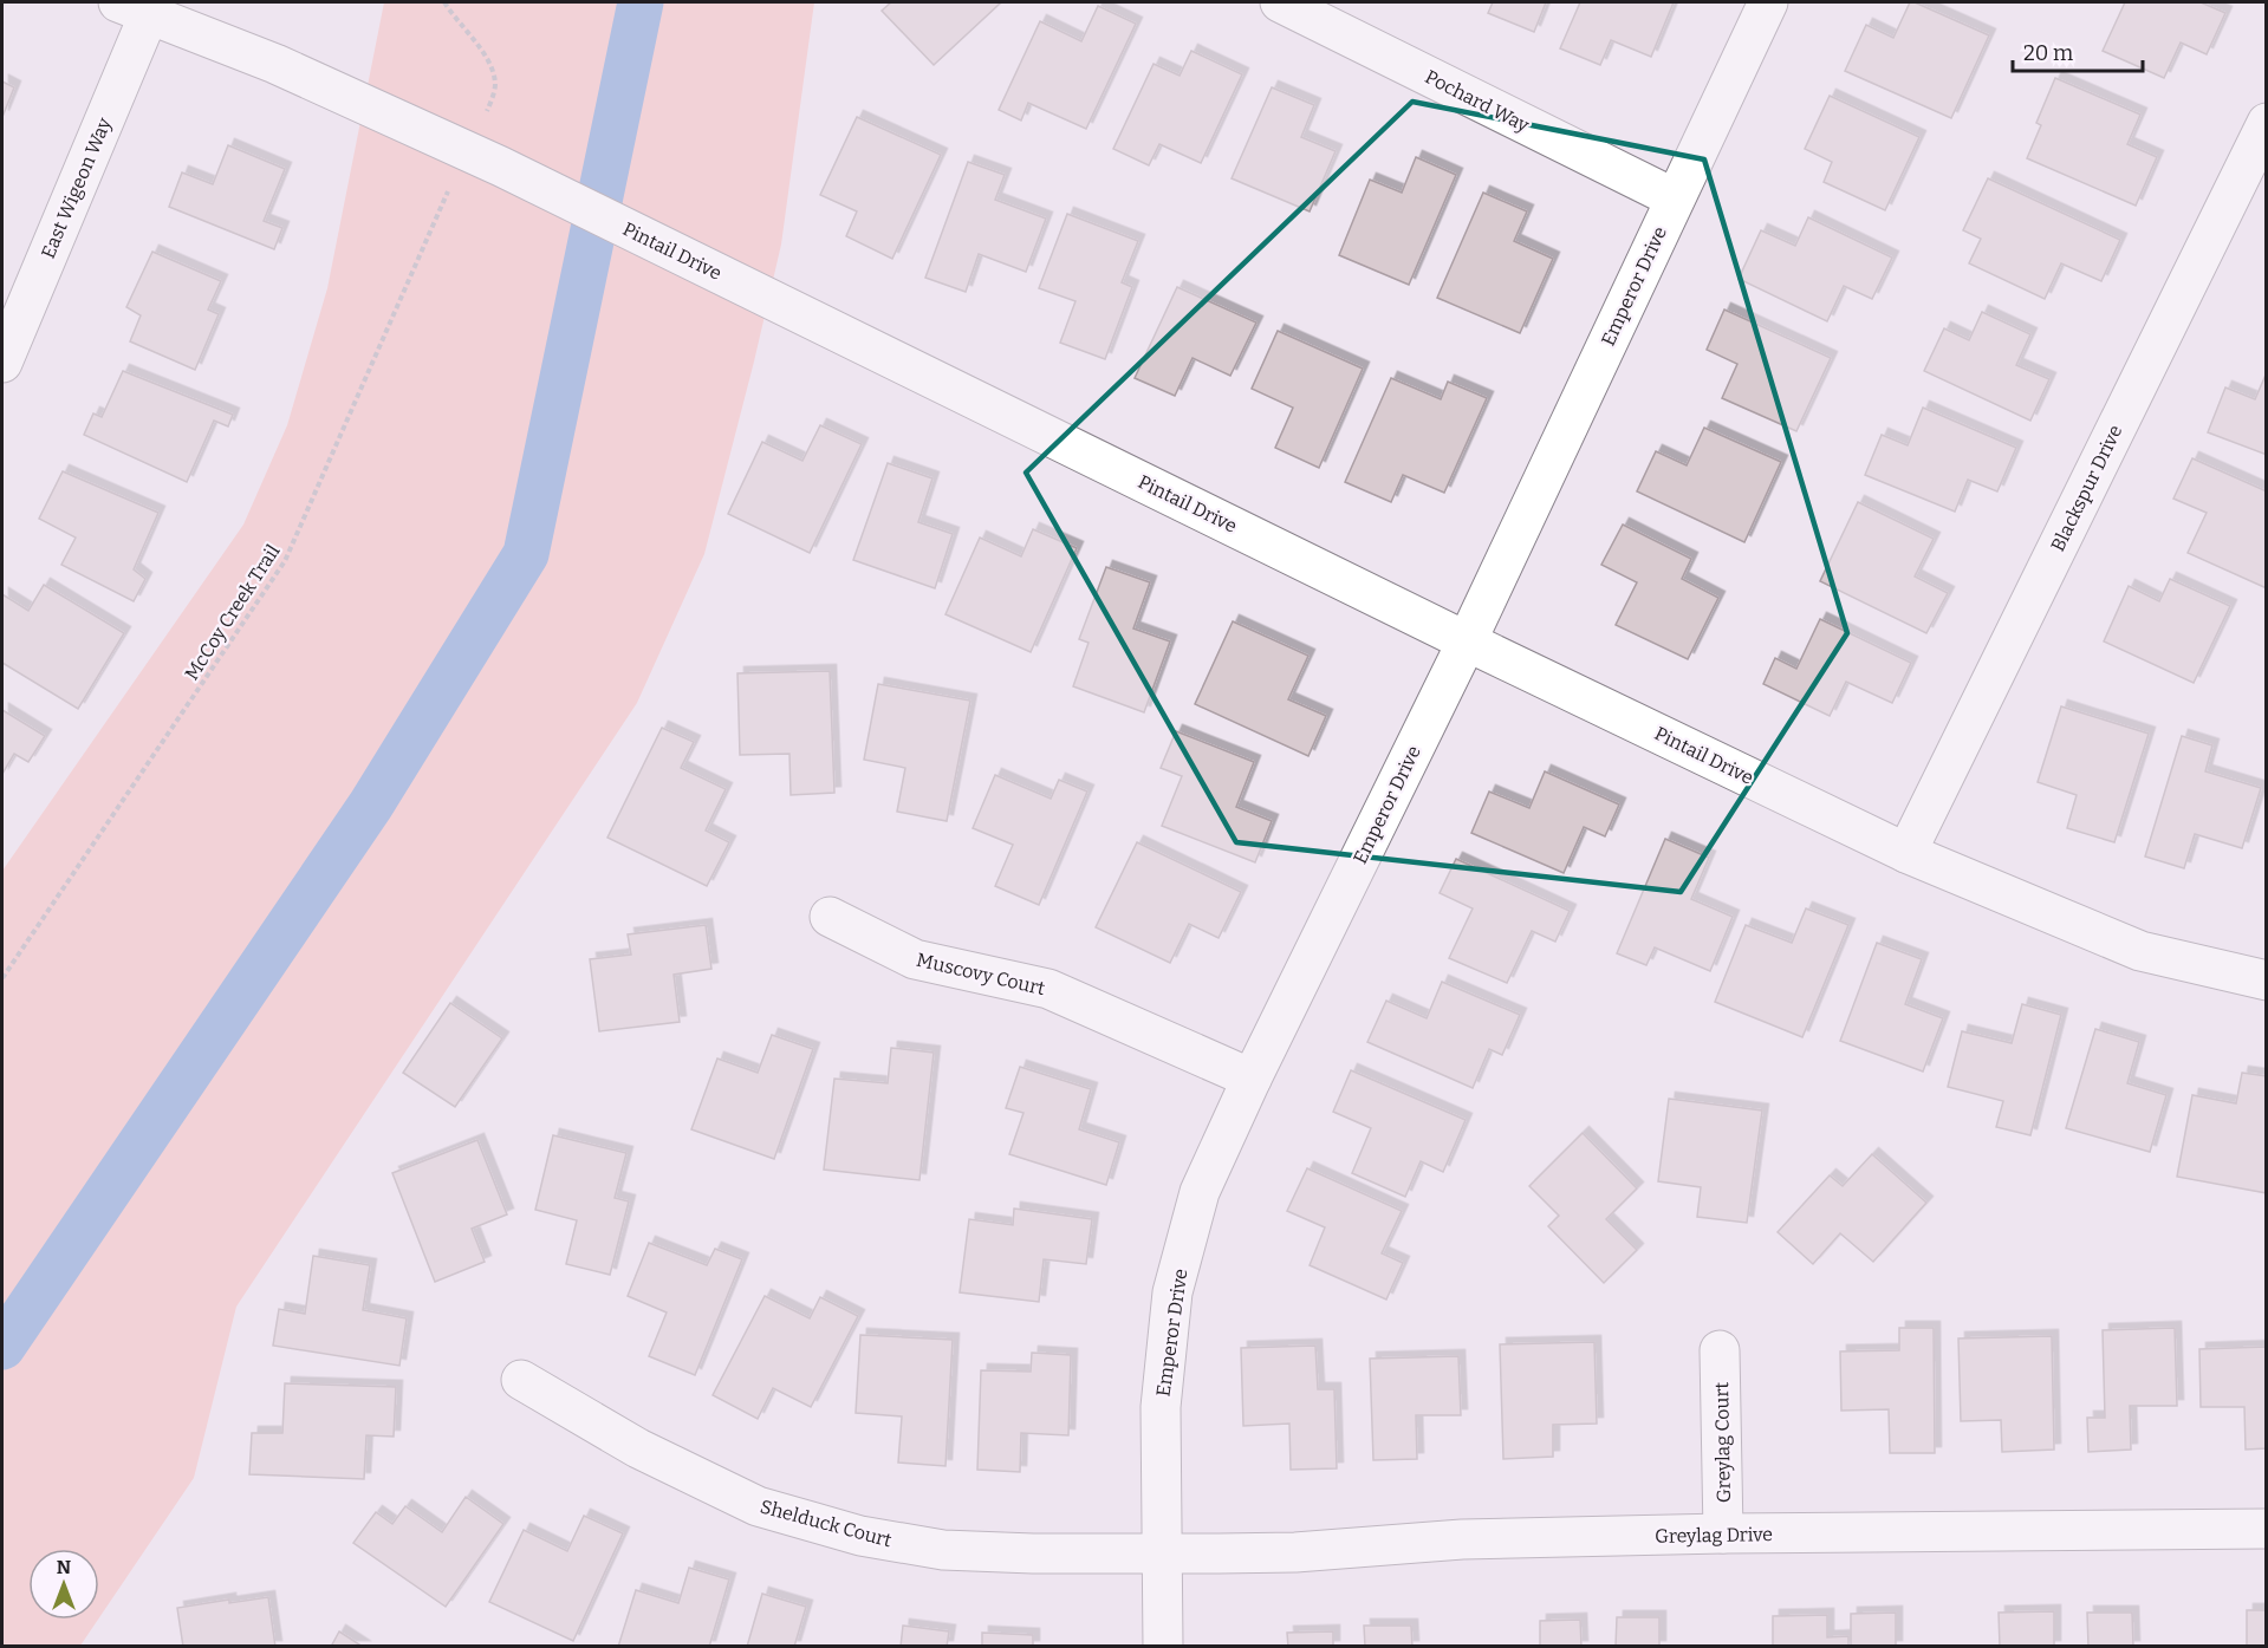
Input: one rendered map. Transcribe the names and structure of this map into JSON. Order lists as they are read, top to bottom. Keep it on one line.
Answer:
{"streets":{"street":["Pochard Way","East Wigeon Way","Pintail Drive","Emperor Drive","Blackspur Drive","Muscovy Court","Greylag Court","Shelduck Court","Greylag Drive"],"path":["McCoy Creek Trail"]},"crossings":[["Pochard Way","Emperor Drive"],["East Wigeon Way","Pintail Drive"],["Pintail Drive","Emperor Drive"],["Pintail Drive","Blackspur Drive"],["Emperor Drive","Muscovy Court"],["Emperor Drive","Shelduck Court"],["Emperor Drive","Greylag Drive"],["Greylag Court","Greylag Drive"],["Shelduck Court","Greylag Drive"]],"scale_bar":"20 m","north":"top"}
